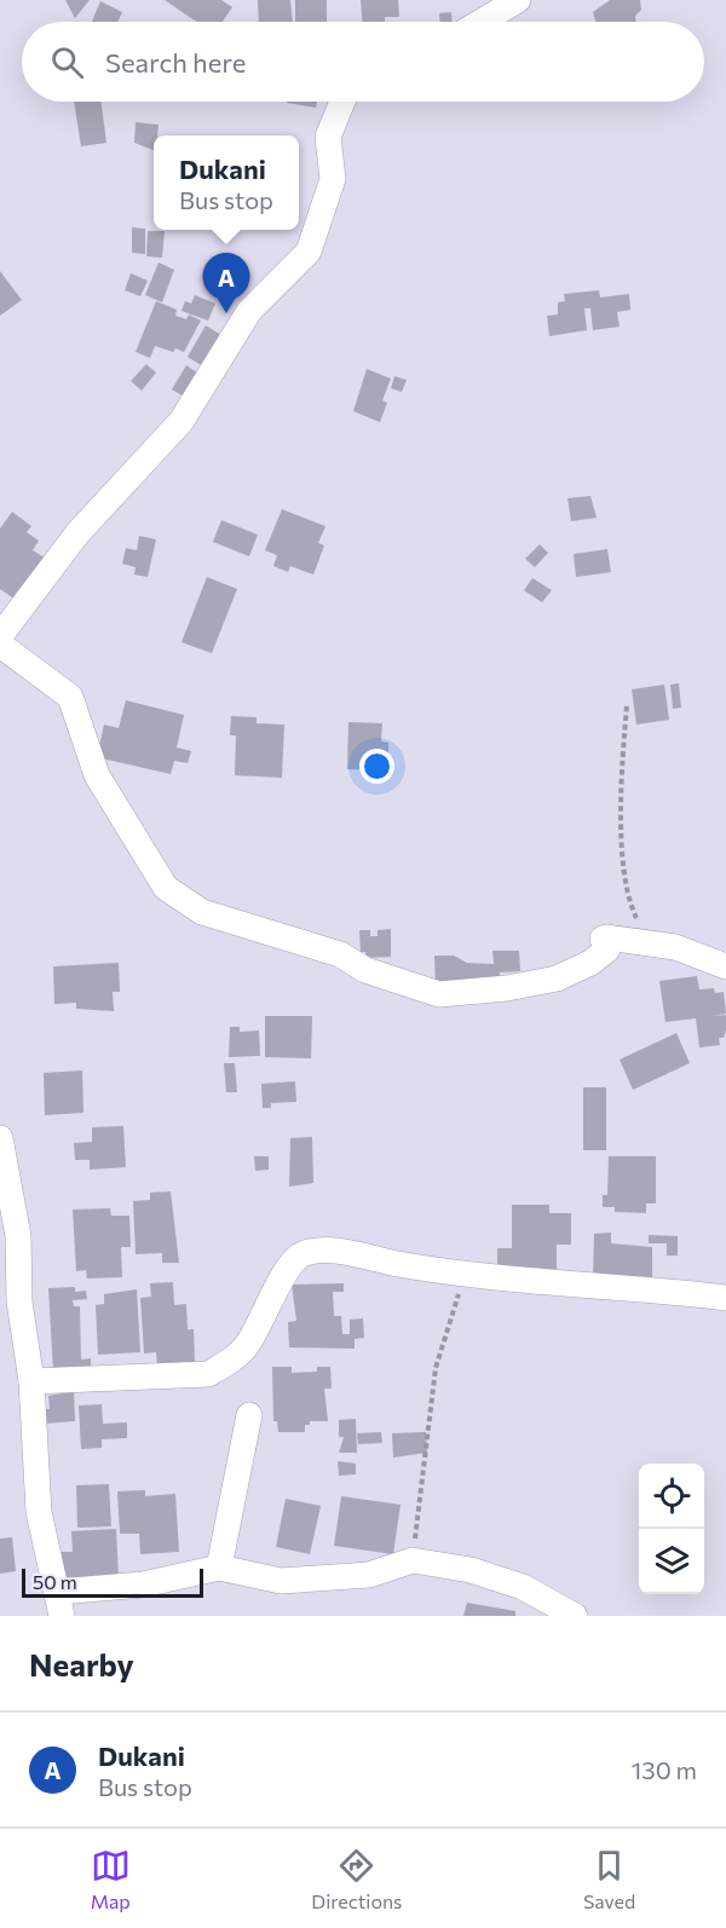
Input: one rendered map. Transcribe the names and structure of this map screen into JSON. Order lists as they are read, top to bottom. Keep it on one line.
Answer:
{"scale_bar":"50 m","page":{"search":"Search here","popup":["Dukani","Bus stop"],"pins":"A","scale":"50 m","heading":"Nearby","list":[{"mark":"A","name":"Dukani","note":"Bus stop","value":"130 m"}],"nav":["Map","Directions","Saved"]}}
